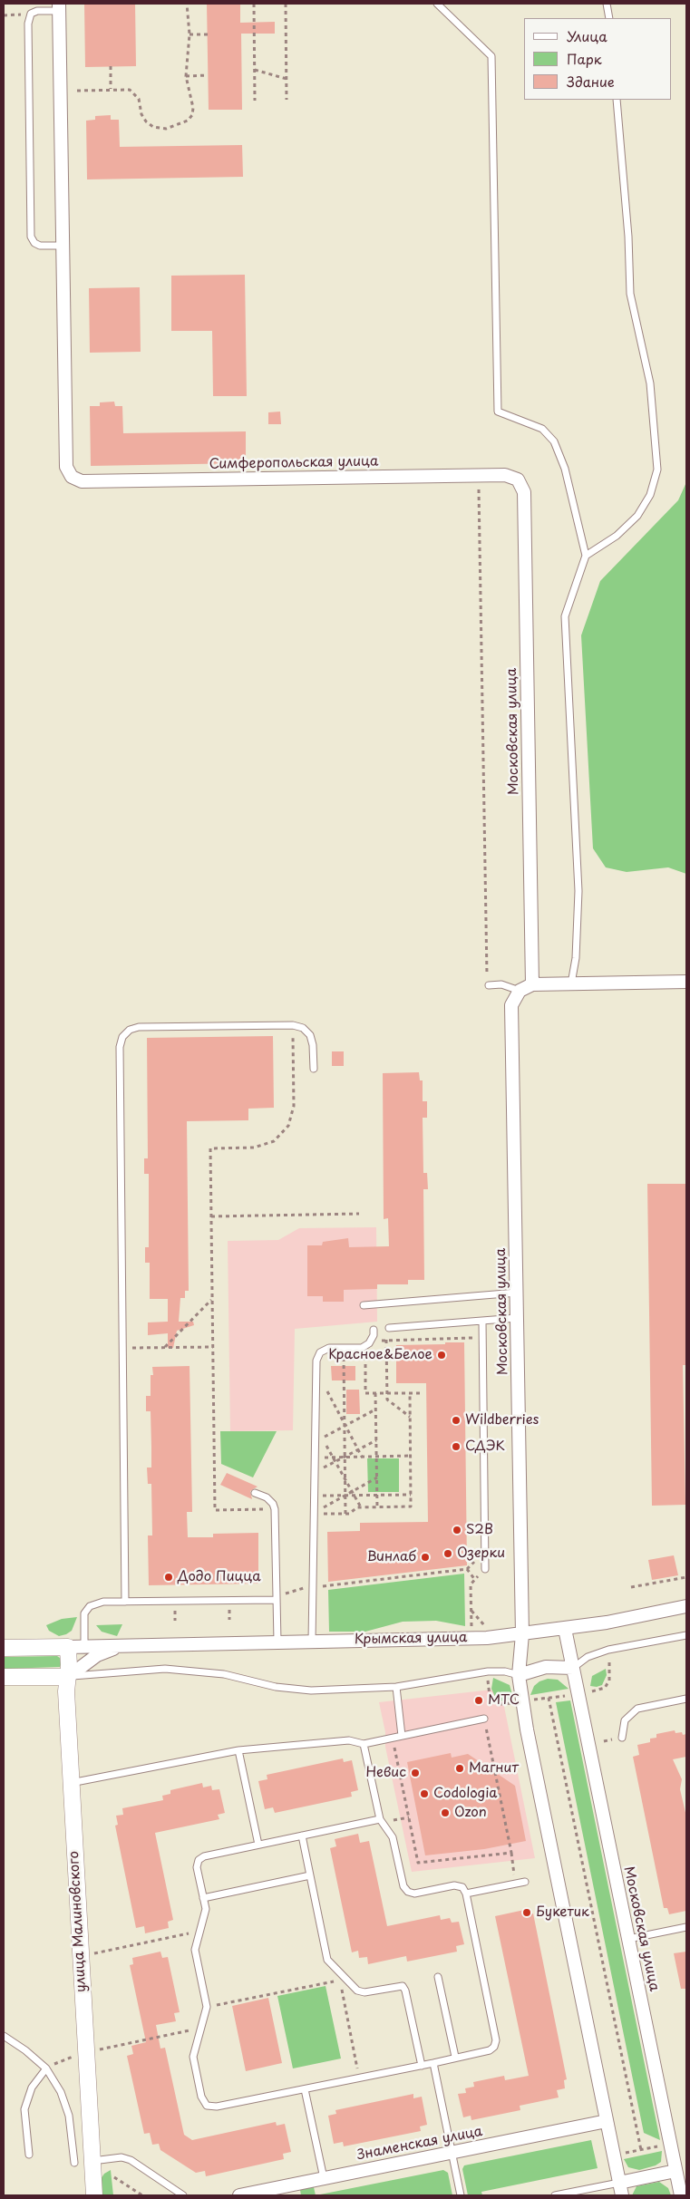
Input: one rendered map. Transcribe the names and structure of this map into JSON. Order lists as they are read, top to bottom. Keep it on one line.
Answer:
{"streets":{"street":["Симферопольская улица","Московская улица","Крымская улица","улица Малиновского","Знаменская улица"]},"crossings":[["Симферопольская улица","Московская улица"],["Московская улица","Крымская улица"],["Крымская улица","улица Малиновского"]],"places":["Красное&Белое","Wildberries","СДЭК","S2B","Озерки","Винлаб","Додо Пицца","МТС","Магнит","Невис","Codologia","Ozon","Букетик"],"legend":["Улица","Парк","Здание"]}
